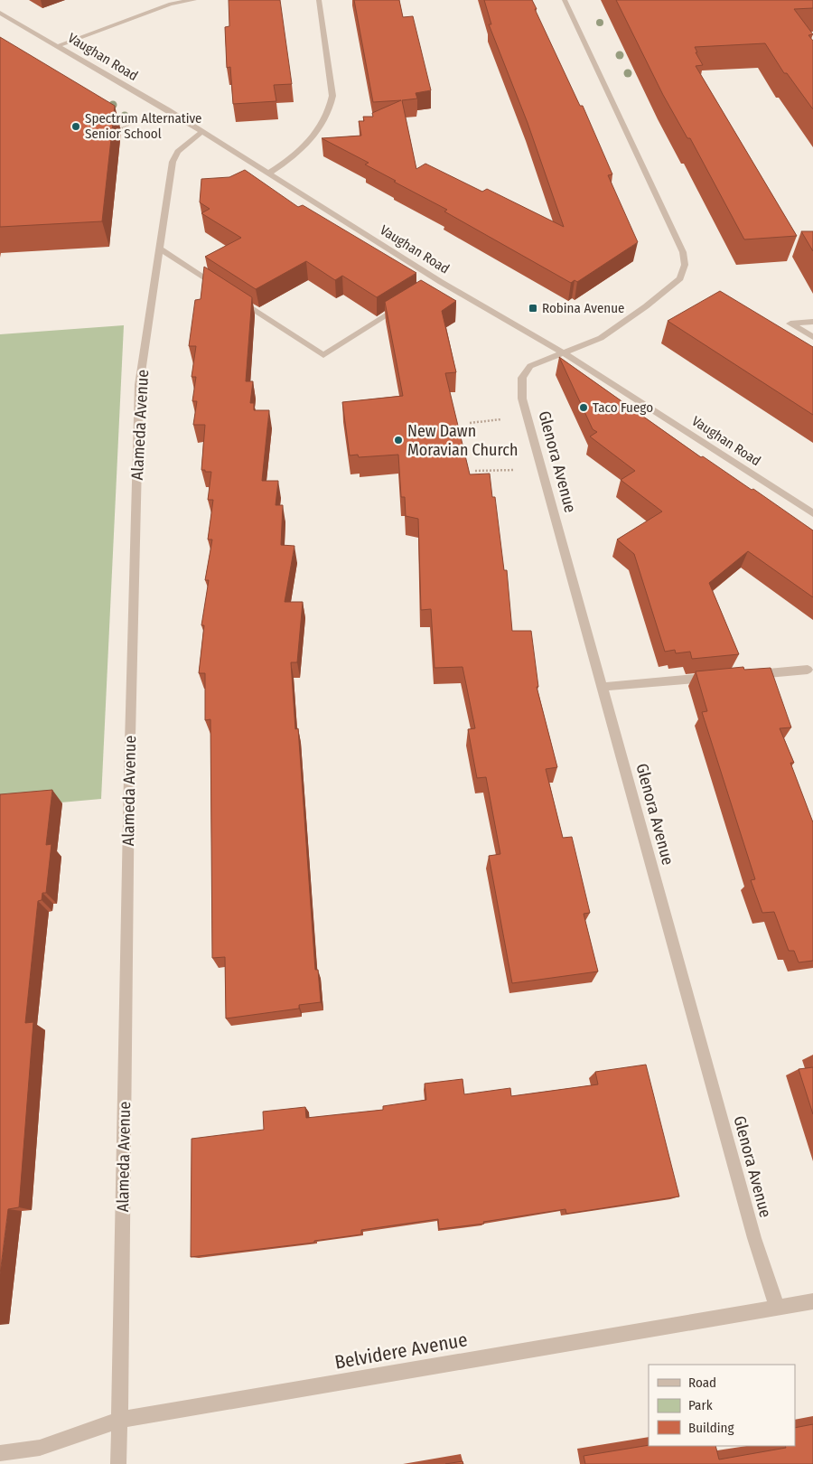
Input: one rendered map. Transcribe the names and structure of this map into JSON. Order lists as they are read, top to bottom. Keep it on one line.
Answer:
{"streets":{"street":["Vaughan Road","Alameda Avenue","Glenora Avenue","Belvidere Avenue"]},"crossings":[["Vaughan Road","Alameda Avenue"],["Vaughan Road","Glenora Avenue"],["Alameda Avenue","Belvidere Avenue"],["Glenora Avenue","Belvidere Avenue"]],"places":{"other":["Spectrum Alternative Senior School","Taco Fuego","New Dawn Moravian Church"],"transit":["Robina Avenue"]},"legend":["Road","Park","Building"]}
